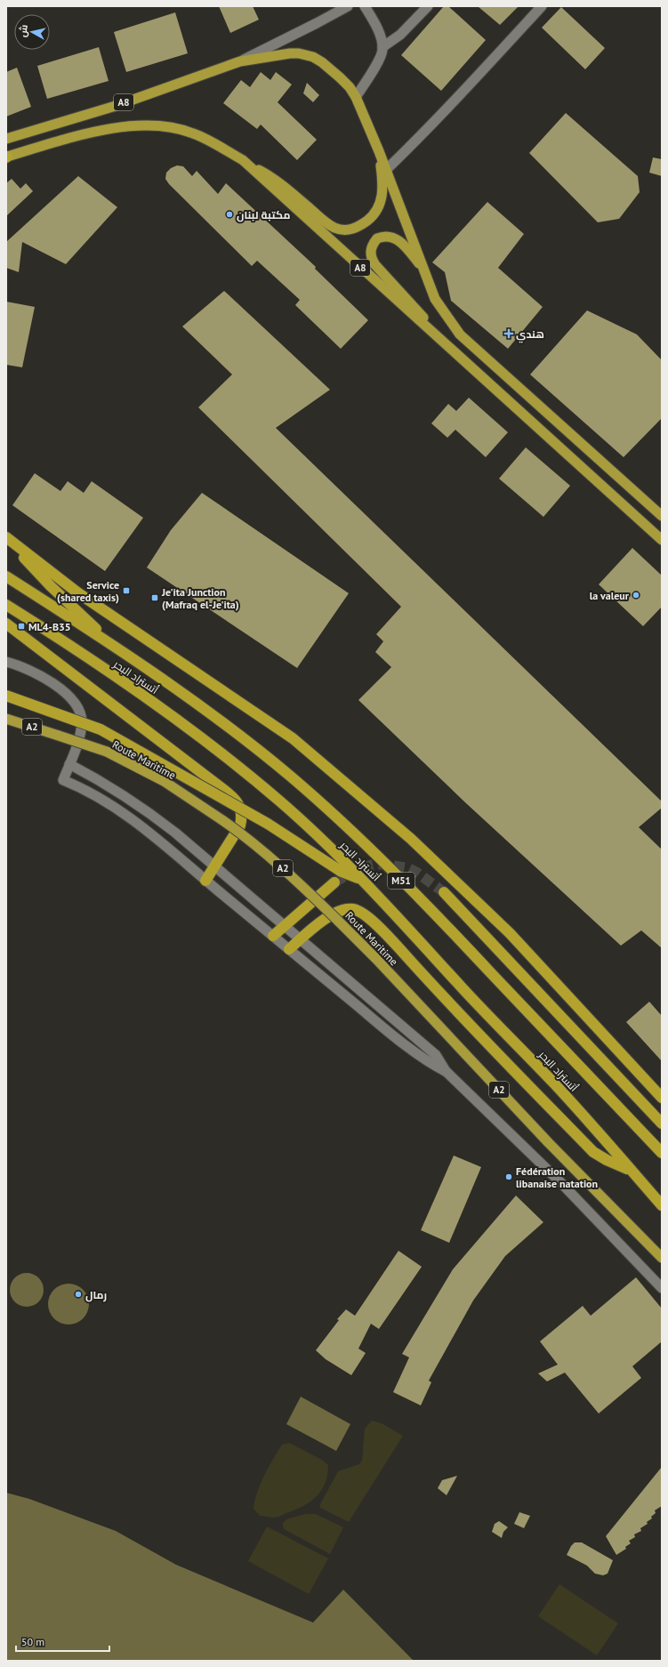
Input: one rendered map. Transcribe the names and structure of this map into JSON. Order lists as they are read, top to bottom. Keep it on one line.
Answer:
{"streets":{"highway":["A8","أتستراد البحر","A2","Route Maritime","M51"]},"places":{"other":["مكتبة لبنان","la valeur","Fédération libanaise natation","رمال"],"health":["هندي"],"transit":["Service (shared taxis)","Je'ita Junction (Mafraq el-Je'ita)","ML4-B35"]},"scale_bar":"50 m","north":"left"}
